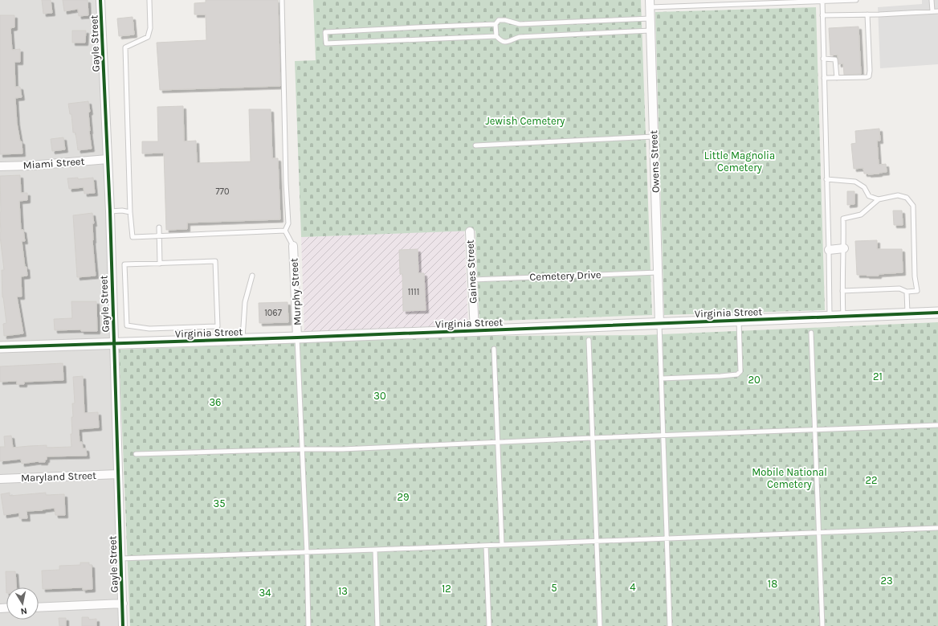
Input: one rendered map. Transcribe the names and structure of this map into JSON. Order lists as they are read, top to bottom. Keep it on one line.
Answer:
{"streets":{"street":["Gayle Street","Owens Street","Miami Street","Gaines Street","Murphy Street","Virginia Street","Maryland Street"],"lane":["Cemetery Drive"]},"crossings":[["Gayle Street","Miami Street"],["Gayle Street","Virginia Street"],["Gayle Street","Maryland Street"],["Owens Street","Cemetery Drive"],["Owens Street","Virginia Street"],["Gaines Street","Cemetery Drive"],["Gaines Street","Virginia Street"],["Murphy Street","Virginia Street"]],"parks":["Jewish Cemetery","Little Magnolia Cemetery","21","20","30","36","Mobile National Cemetery","22","29","35","23","18","4","5","12","13","34"],"house_numbers":["770","1111","1067"],"north":"bottom"}
